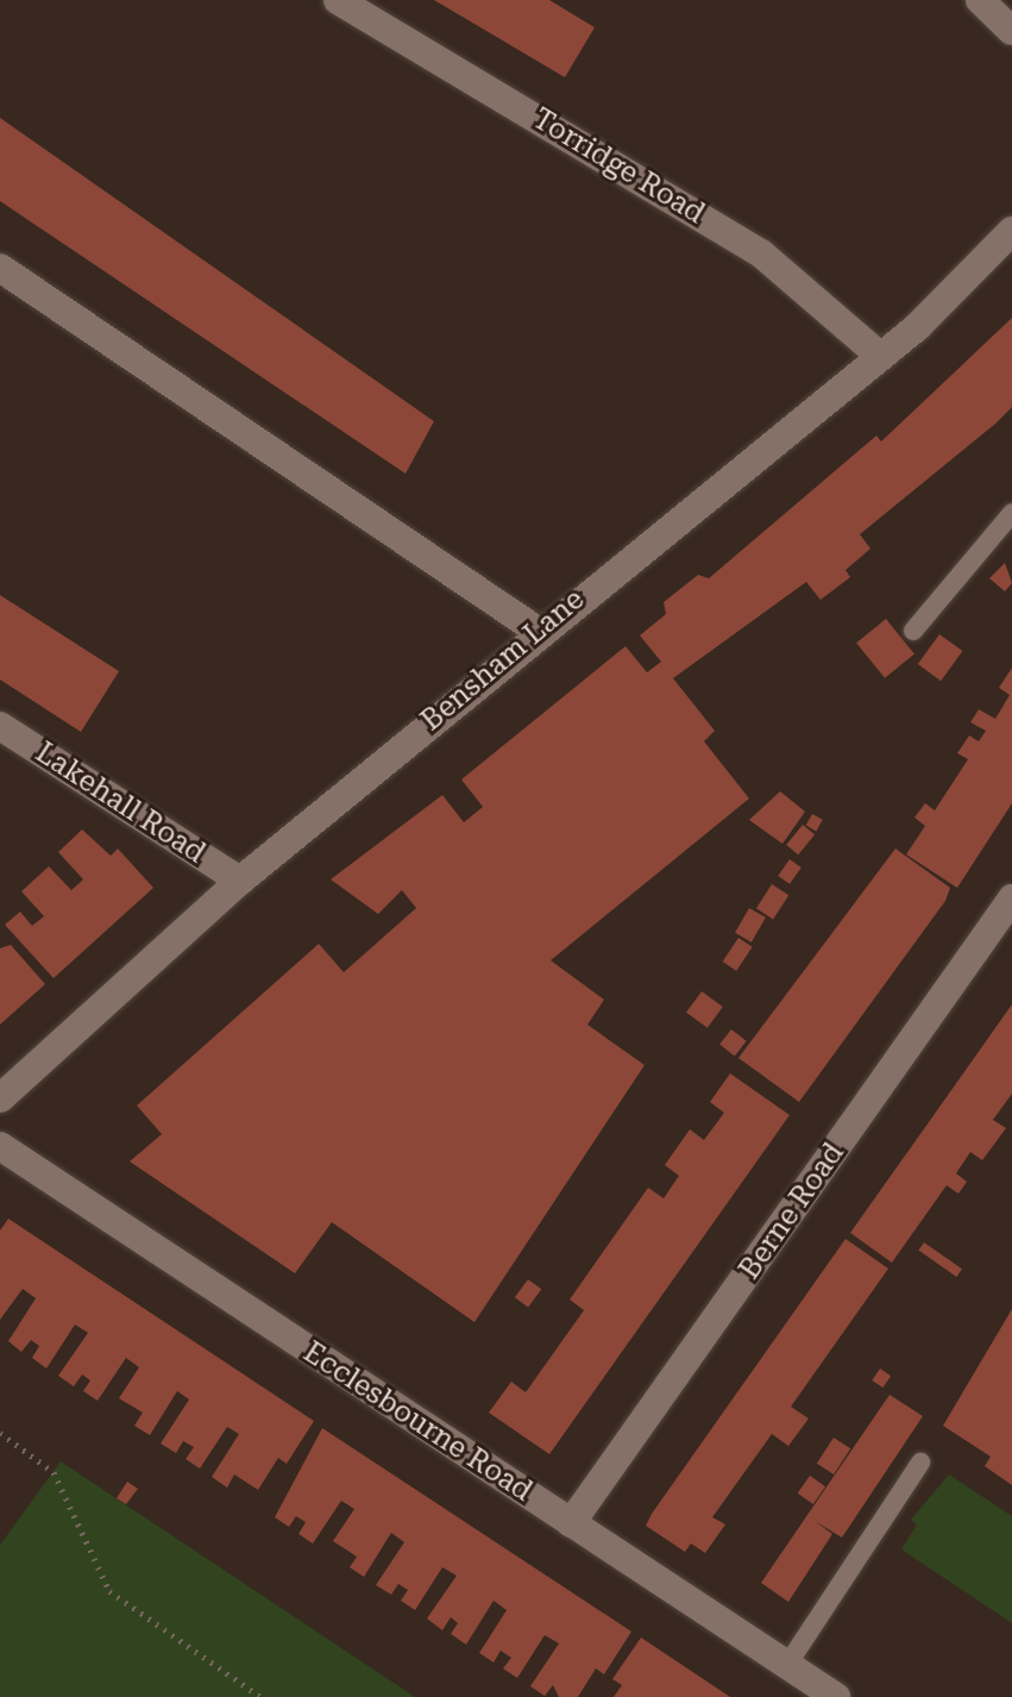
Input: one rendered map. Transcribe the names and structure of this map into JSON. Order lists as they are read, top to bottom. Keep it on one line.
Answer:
{"streets":{"street":["Torridge Road","Bensham Lane","Lakehall Road","Berne Road","Ecclesbourne Road"]},"crossings":[["Torridge Road","Bensham Lane"],["Bensham Lane","Lakehall Road"],["Berne Road","Ecclesbourne Road"]]}
